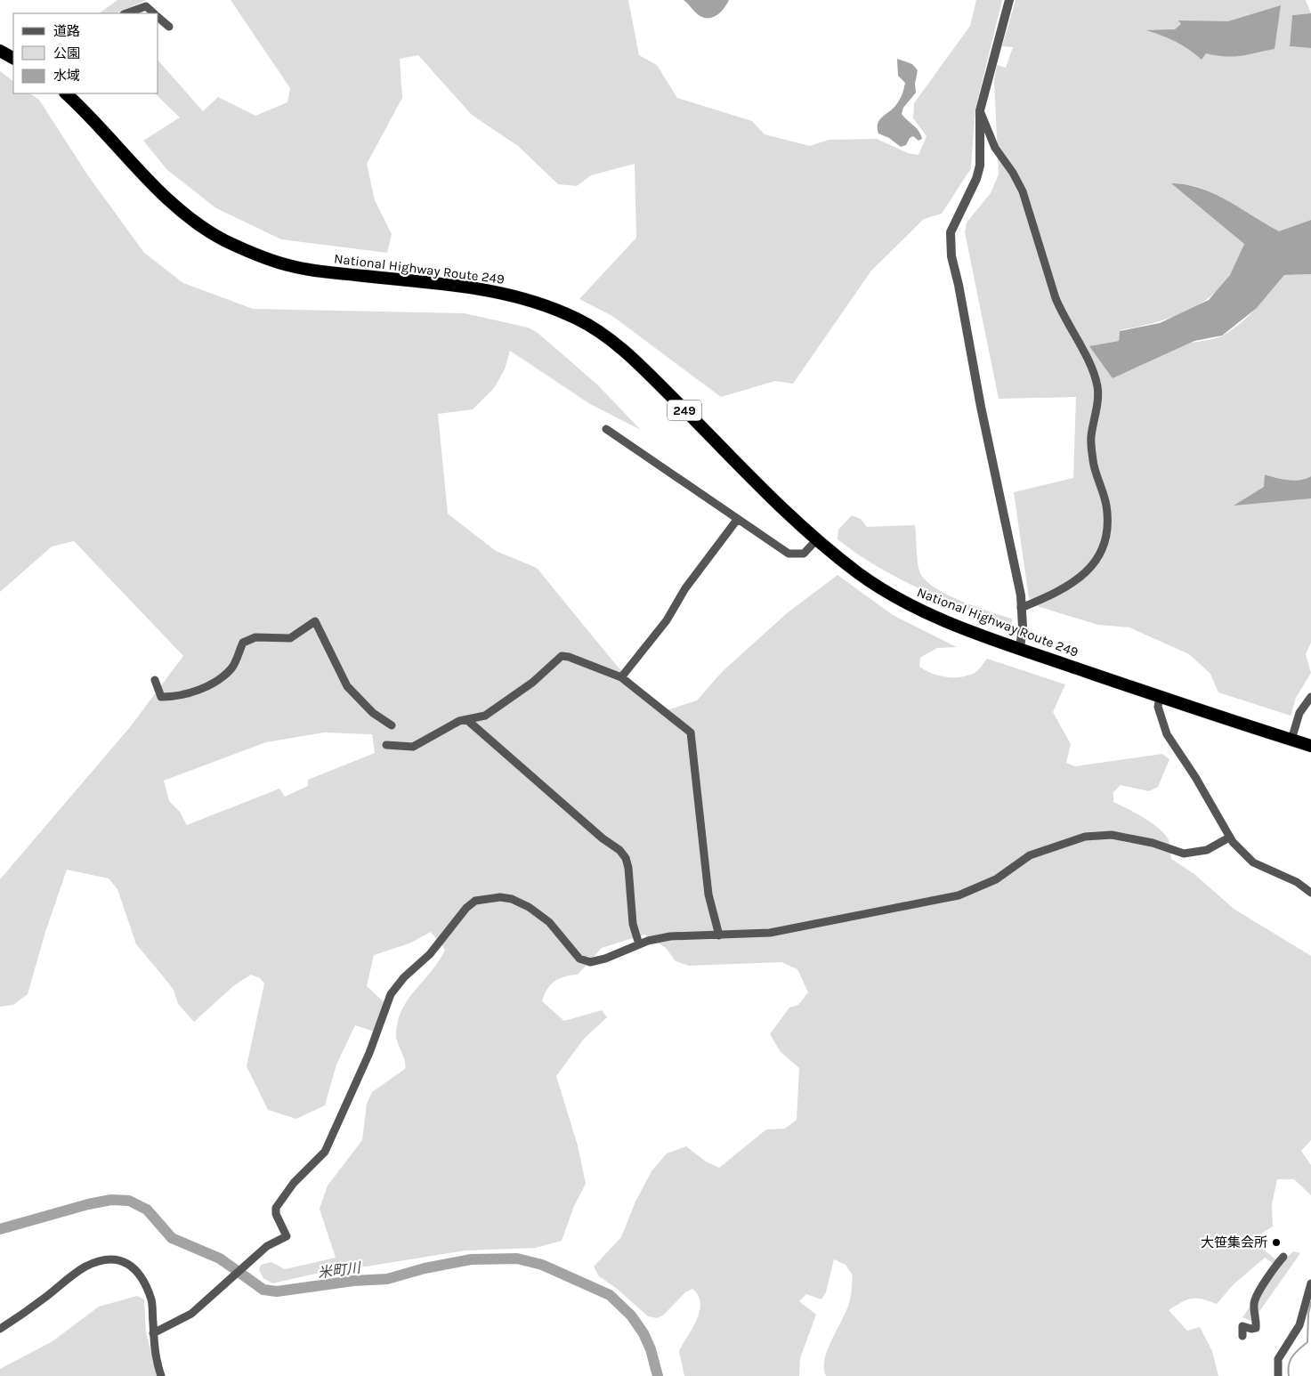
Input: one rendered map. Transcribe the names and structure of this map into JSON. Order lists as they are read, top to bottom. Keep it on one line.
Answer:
{"streets":{"highway":["National Highway Route 249","249"]},"water":["米町川"],"places":["大笹集会所"],"legend":["道路","公園","水域"]}
